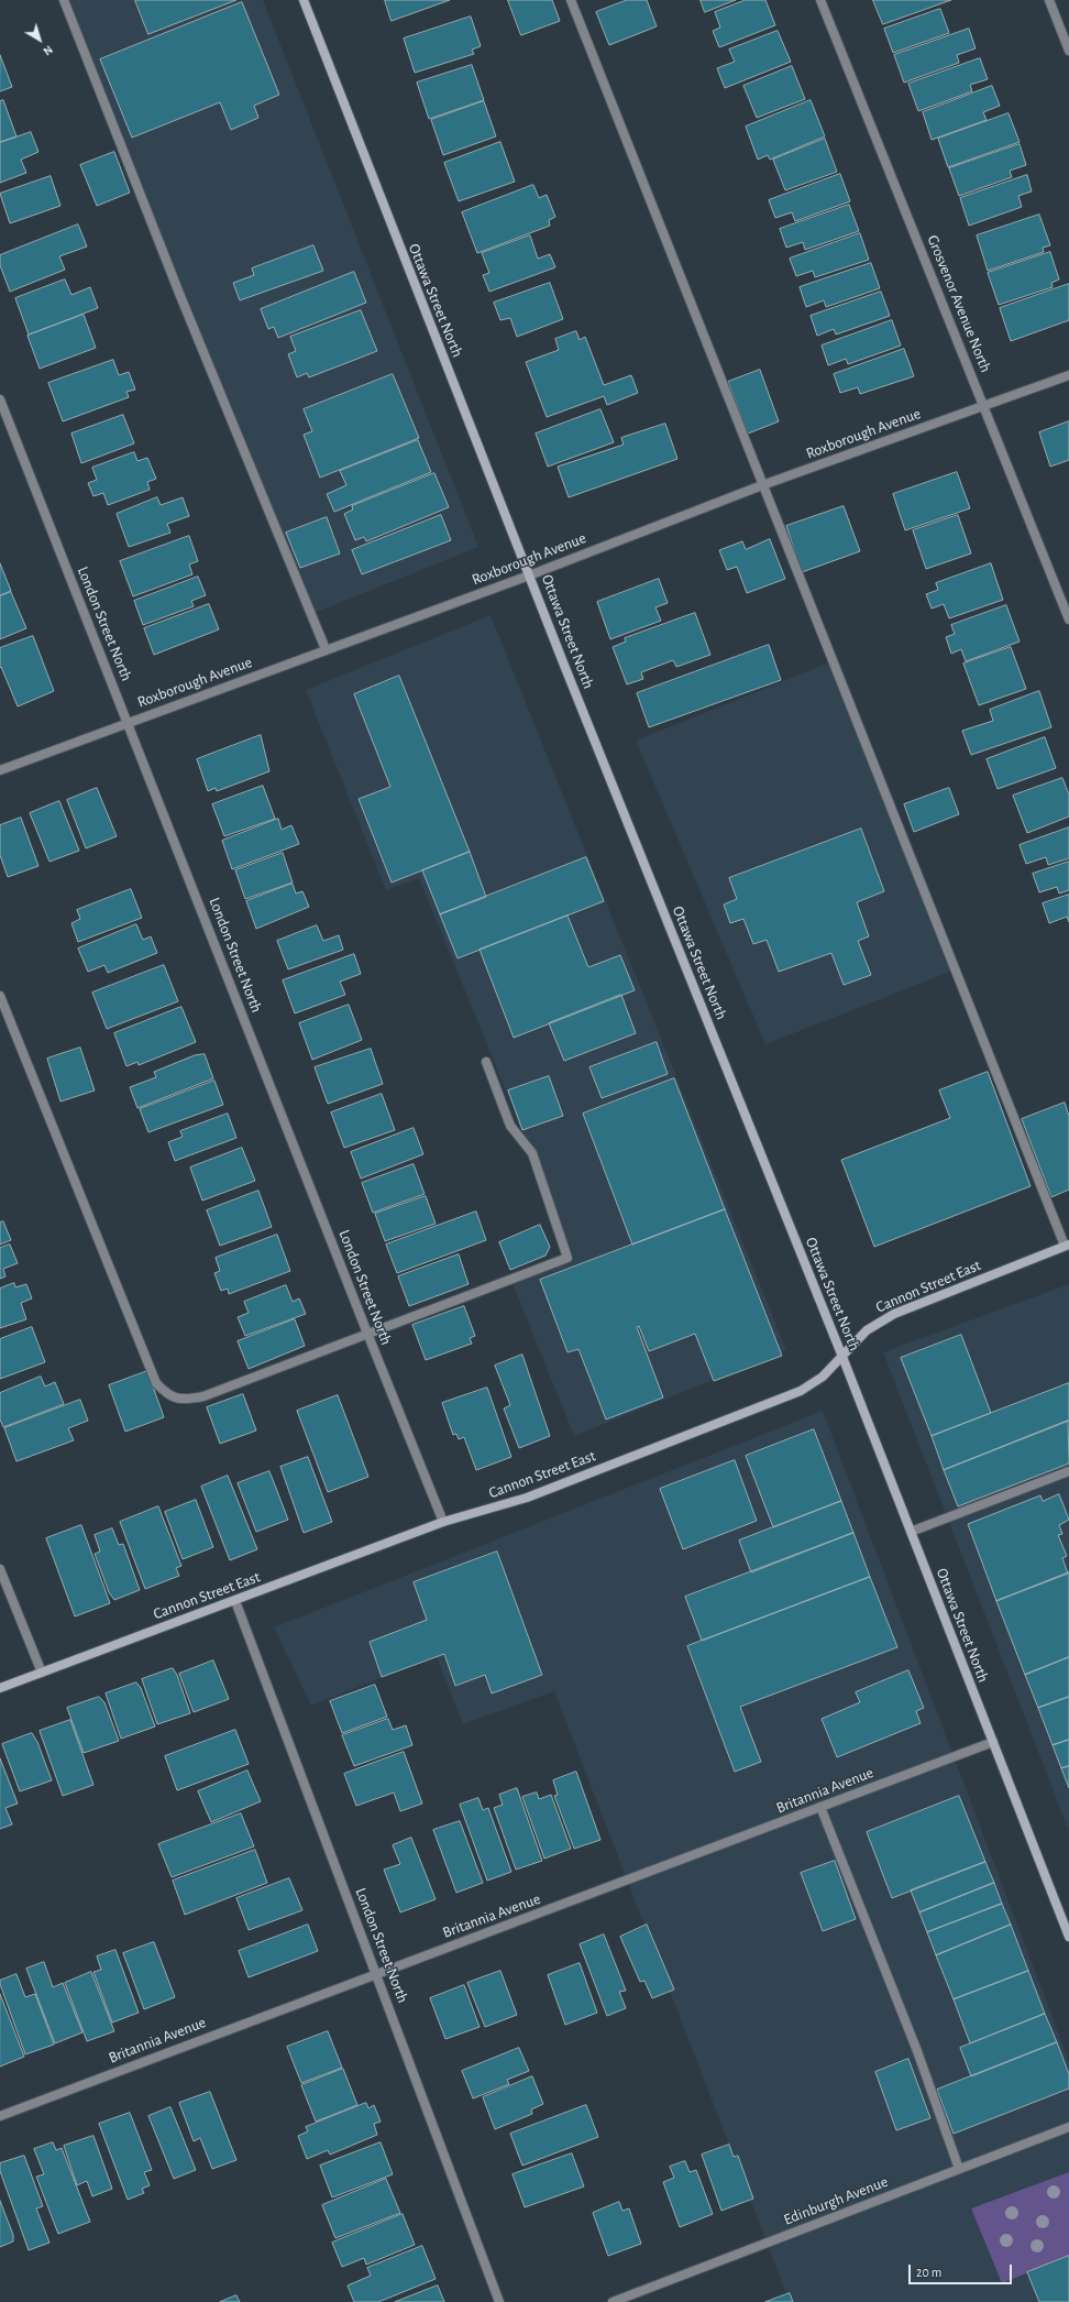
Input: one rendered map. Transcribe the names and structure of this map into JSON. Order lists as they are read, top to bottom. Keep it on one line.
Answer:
{"streets":{"main road":["Ottawa Street North","Cannon Street East"],"street":["Grosvenor Avenue North","Roxborough Avenue","London Street North","Britannia Avenue","Edinburgh Avenue"]},"crossings":[["Ottawa Street North","Roxborough Avenue"],["Ottawa Street North","Cannon Street East"],["Ottawa Street North","Britannia Avenue"],["Grosvenor Avenue North","Roxborough Avenue"],["Roxborough Avenue","London Street North"],["London Street North","Cannon Street East"],["London Street North","Britannia Avenue"]],"scale_bar":"20 m","north":"bottom right"}
